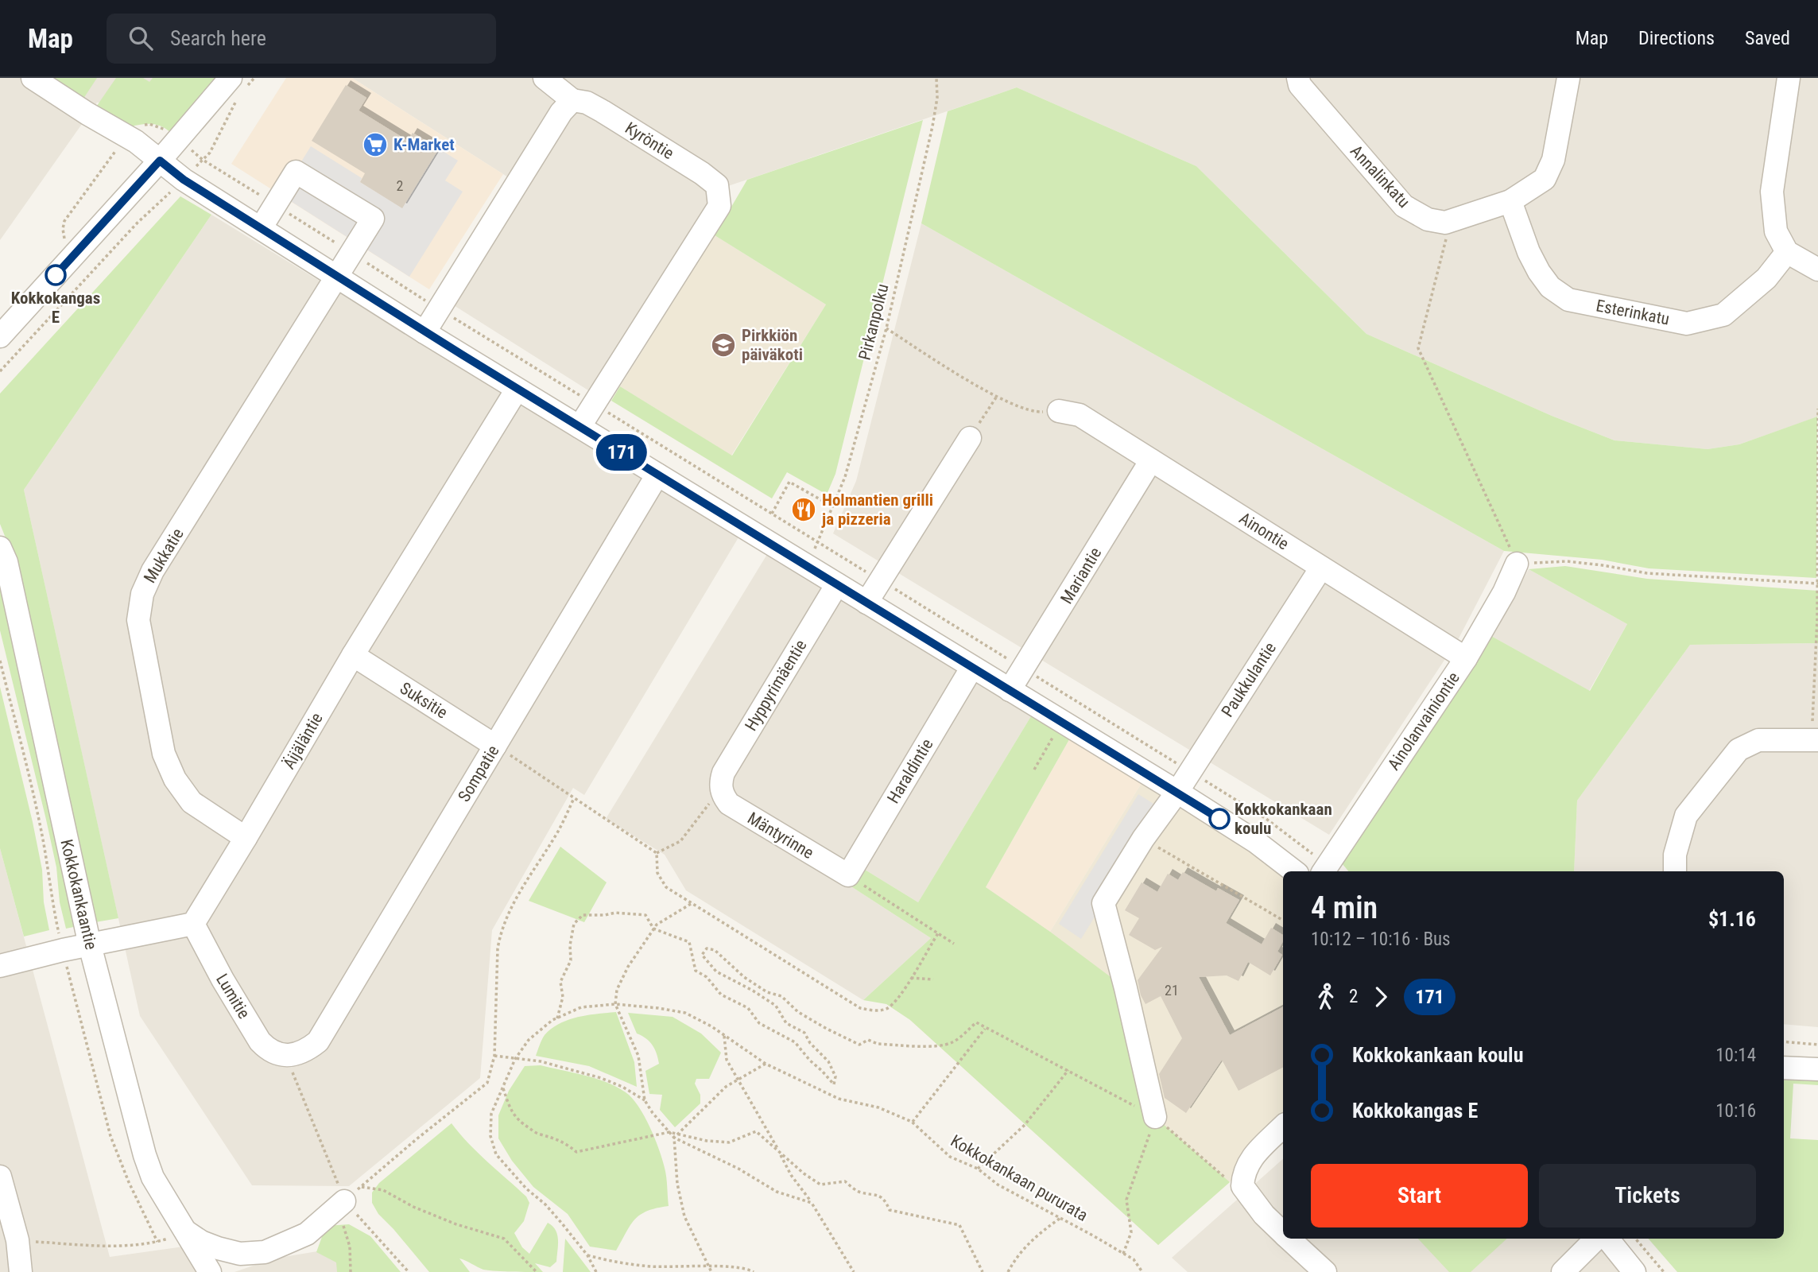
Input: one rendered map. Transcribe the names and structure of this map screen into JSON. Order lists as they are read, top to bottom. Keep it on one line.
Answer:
{"streets":{"street":["Kyröntie","Annalinkatu","Esterinkatu","Ainontie","Mukkatie","Mariantie","Paukkulantie","Hyppyrimäentie","Suksitie","Ainolanvainiontie","Äijäläntie","Haraldintie","Sompatie","Mäntyrinne","Kokkokankaantie","Lumitie"],"path":["Pirkanpolku","Kokkokankaan pururata"]},"crossings":[["Annalinkatu","Esterinkatu"],["Ainontie","Mariantie"],["Ainontie","Paukkulantie"],["Ainontie","Ainolanvainiontie"],["Mukkatie","Äijäläntie"],["Hyppyrimäentie","Mäntyrinne"],["Suksitie","Äijäläntie"],["Suksitie","Sompatie"],["Äijäläntie","Lumitie"],["Haraldintie","Mäntyrinne"],["Sompatie","Lumitie"]],"places":{"supermarket":["K-Market"],"other":["Kokkokangas E","Kokkokankaan koulu"],"school or university":["Pirkkiön päiväkoti"],"restaurant":["Holmantien grilli ja pizzeria"]},"lines":["bus line 171"],"house_numbers":["2","21"],"page":{"header":"Map","search":"Search here","nav":["Map","Directions","Saved"],"on_map":"171","heading":["4 min","10:12 – 10:16 · Bus","$1.16"],"legs":["2","171"],"list":[{"name":"Kokkokankaan koulu","value":"10:14"},{"name":"Kokkokangas E","value":"10:16"}],"buttons":["Start","Tickets"]}}
